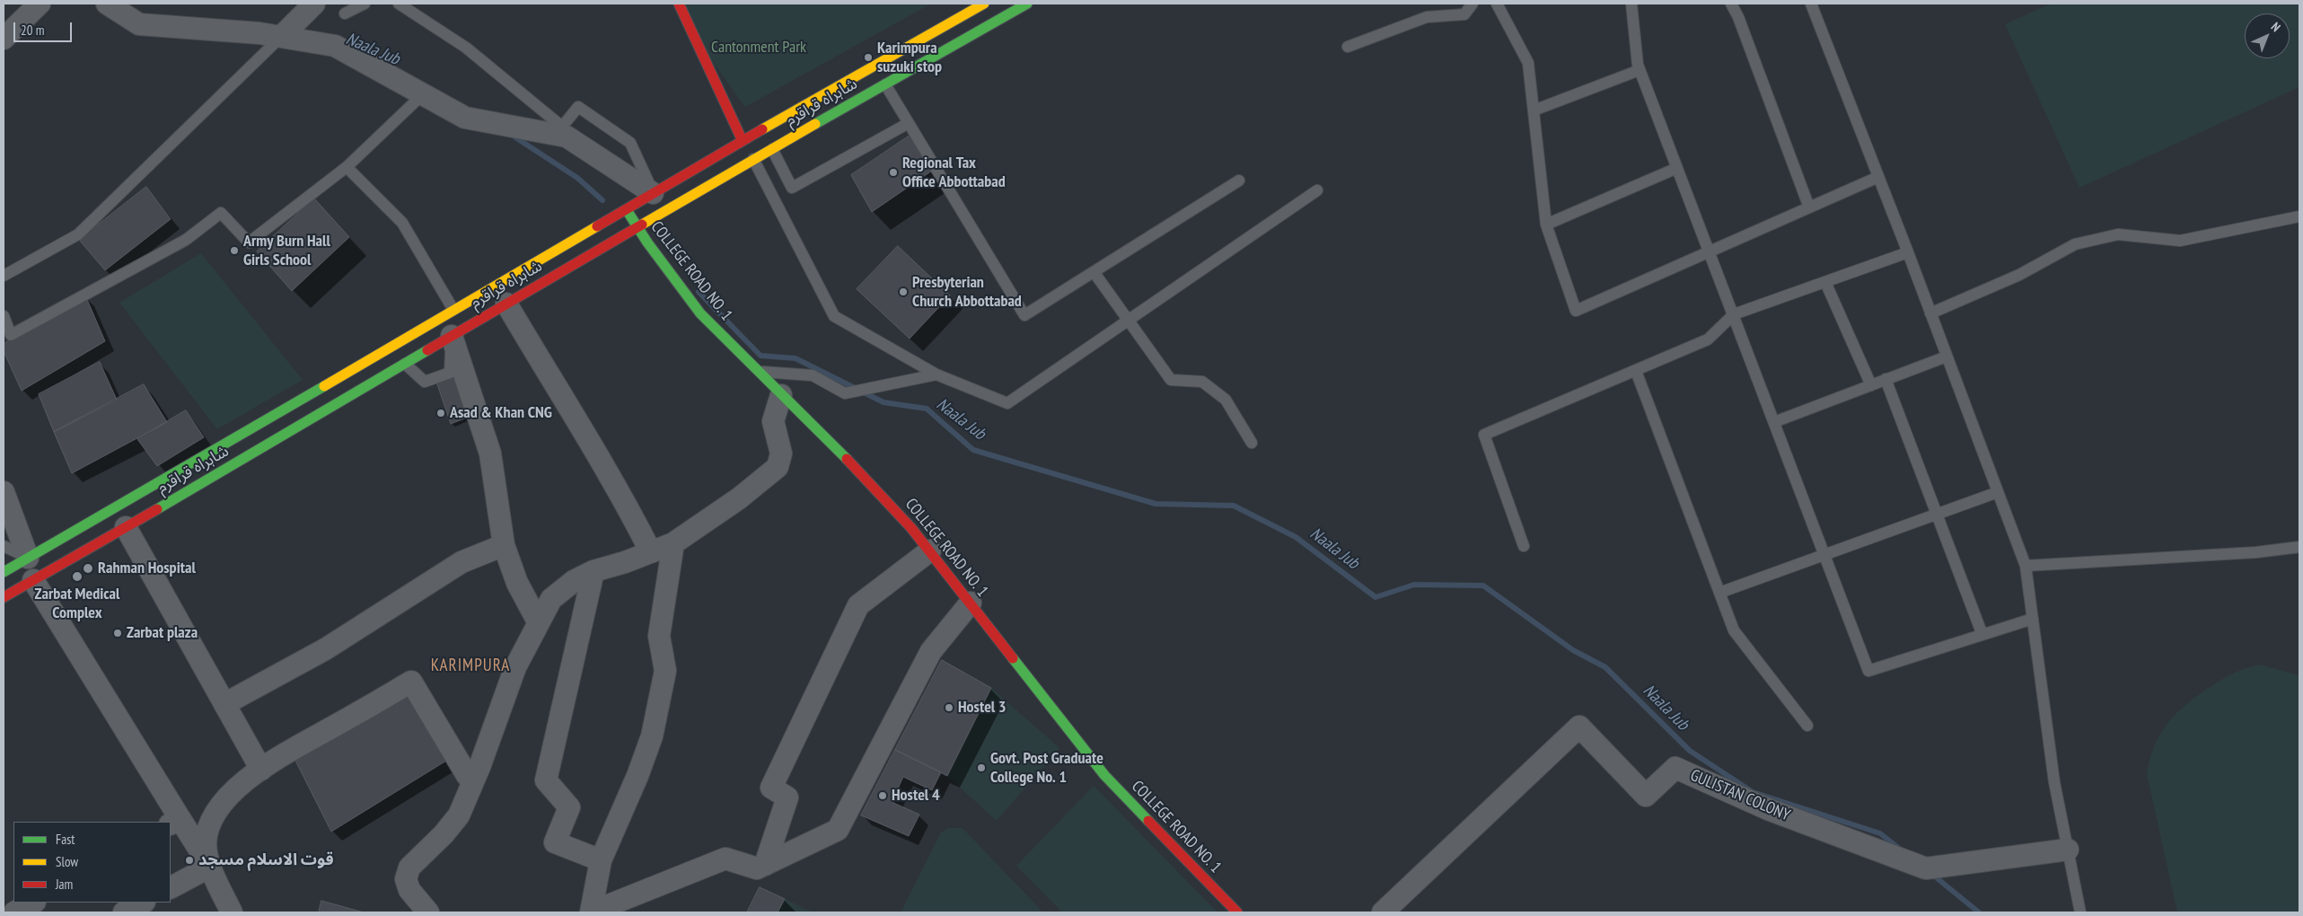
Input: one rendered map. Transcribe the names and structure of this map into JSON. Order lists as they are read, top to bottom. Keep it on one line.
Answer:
{"streets":{"main road":["شاہراہ قراقرم","COLLEGE ROAD NO. 1"],"street":["GULISTAN COLONY"]},"crossings":[["شاہراہ قراقرم","COLLEGE ROAD NO. 1"]],"districts":["KARIMPURA"],"water":["Naala Jub"],"parks":["Cantonment Park"],"places":["Karimpura suzuki stop","Regional Tax Office Abbottabad","Army Burn Hall Girls School","Presbyterian Church Abbottabad","Asad & Khan CNG","Rahman Hospital","Zarbat Medical Complex","Zarbat plaza","Hostel 3","Govt. Post Graduate College No. 1","Hostel 4","قوت الاسلام مسجد"],"legend":["Fast","Slow","Jam"],"scale_bar":"20 m","north":"top right"}
